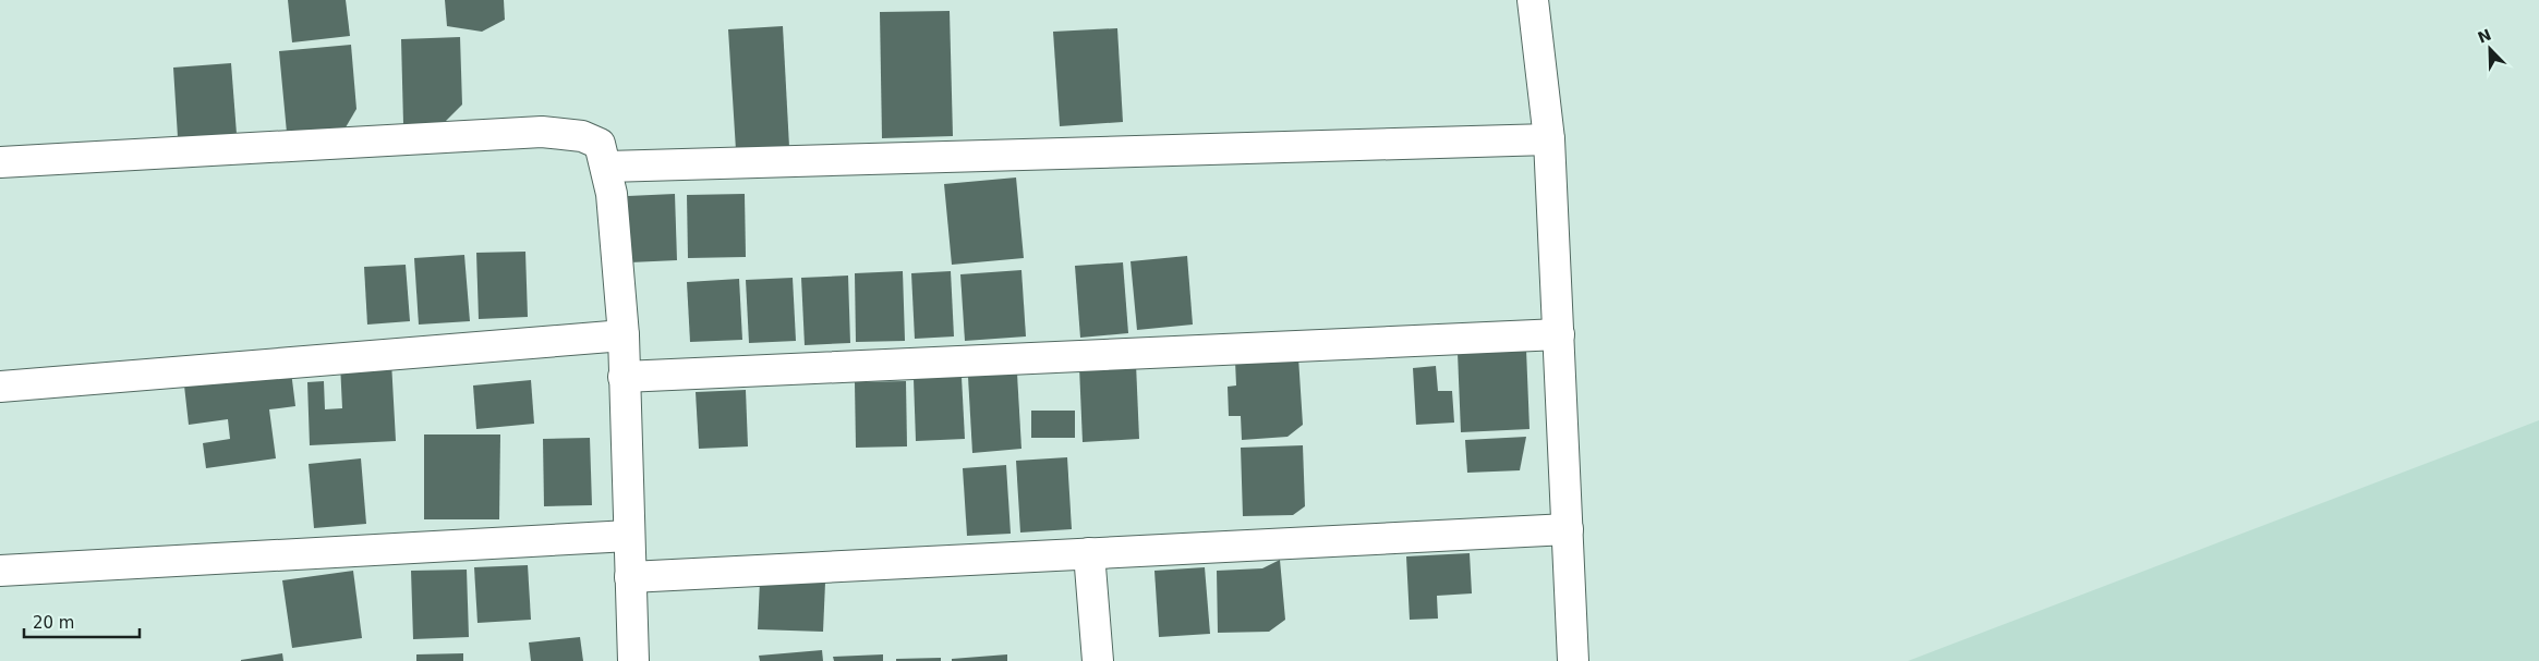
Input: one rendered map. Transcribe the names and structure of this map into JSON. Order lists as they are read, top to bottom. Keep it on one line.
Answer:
{"scale_bar":"20 m","north":"top left"}
